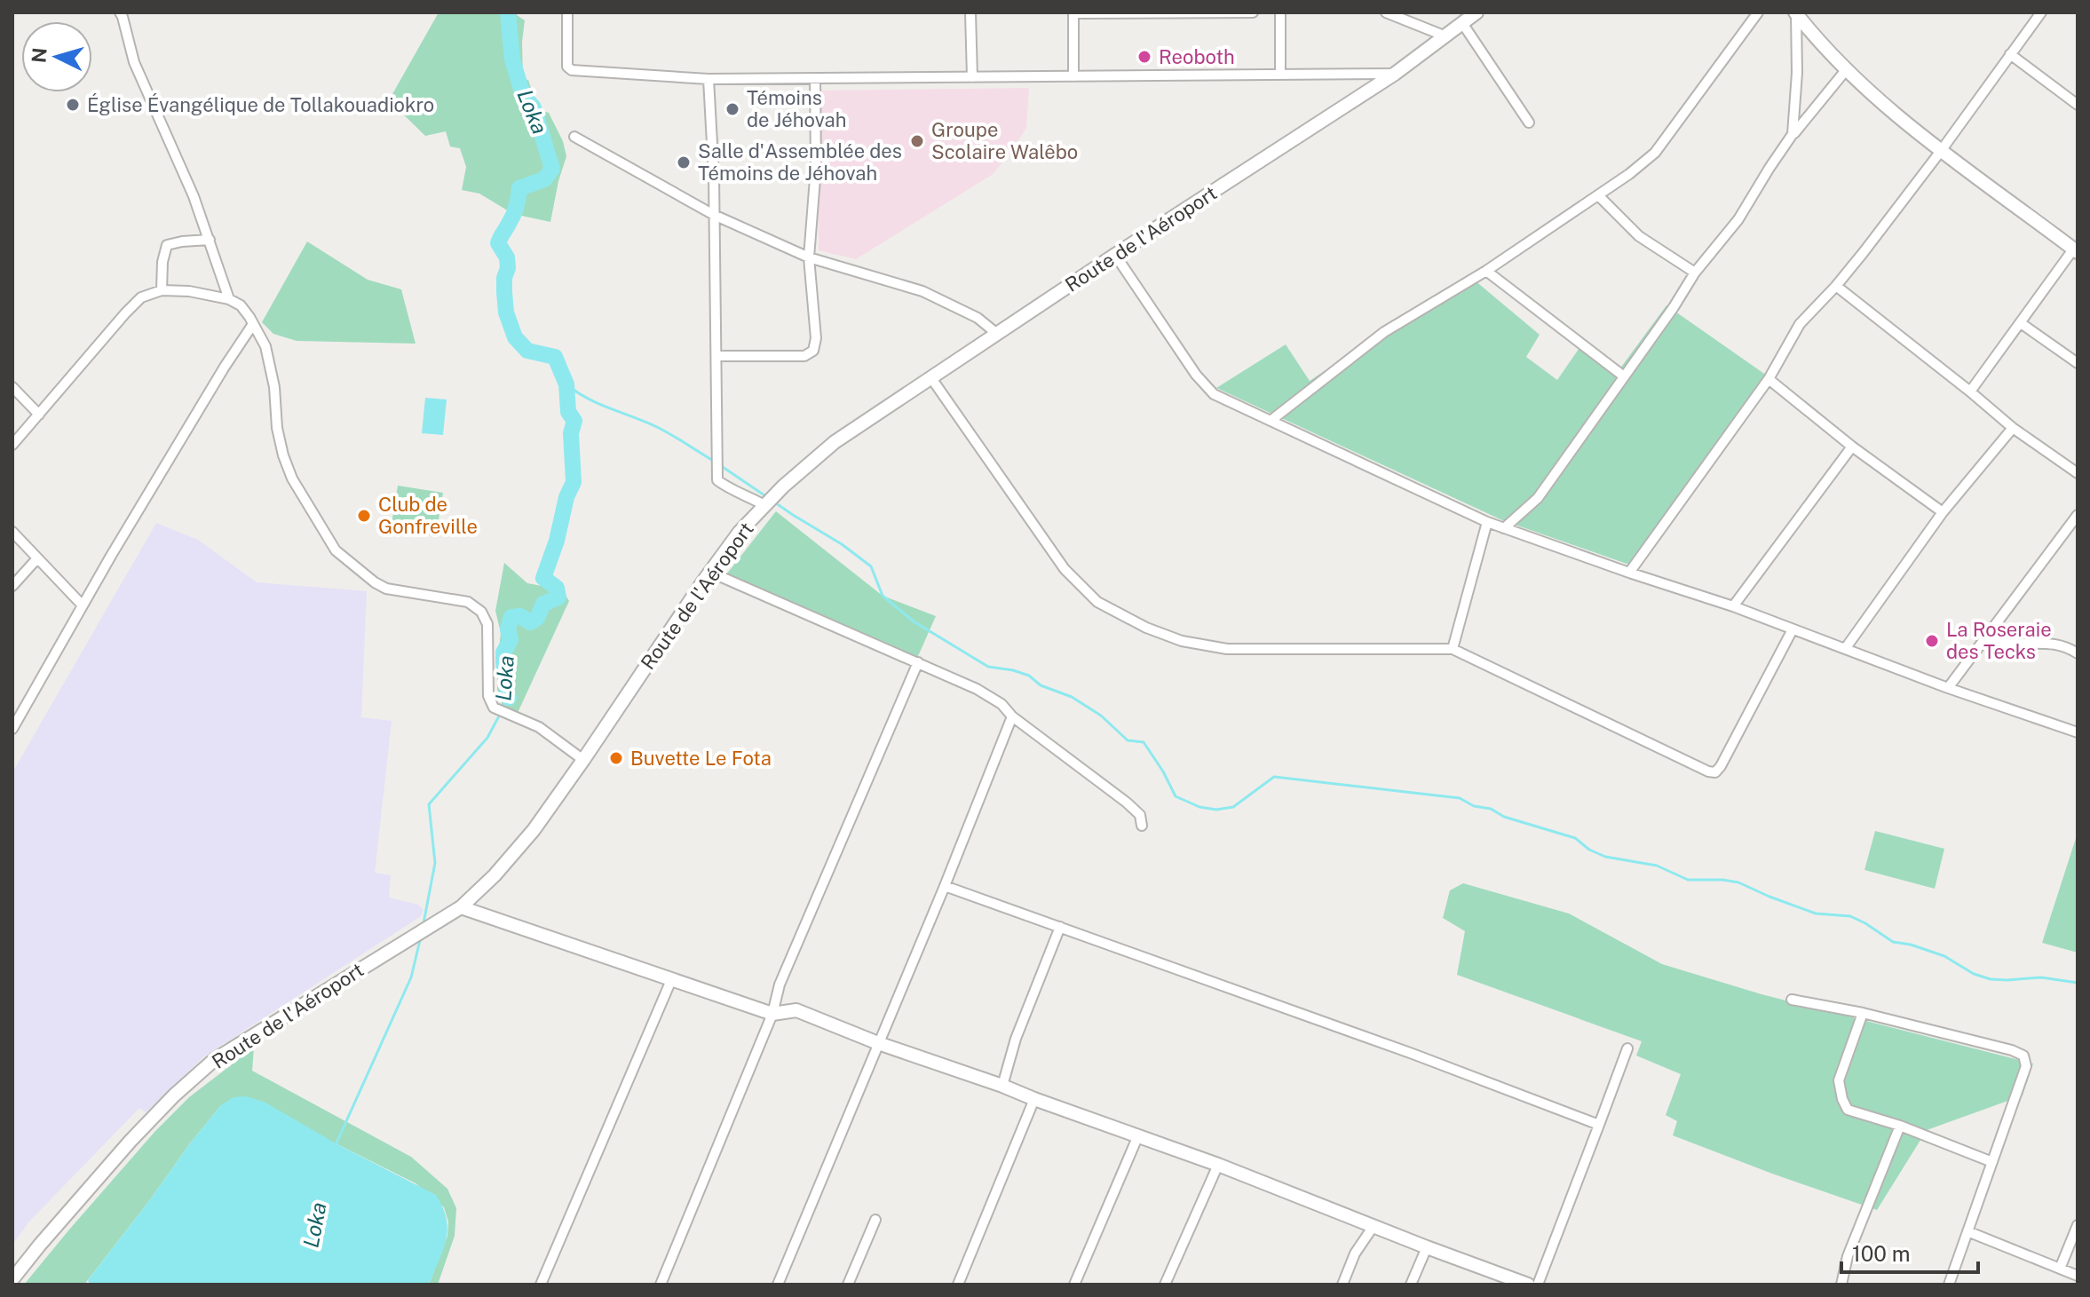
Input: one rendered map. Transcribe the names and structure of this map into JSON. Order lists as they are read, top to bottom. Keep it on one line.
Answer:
{"streets":{"main road":["Route de l'Aéroport"]},"water":["Loka"],"places":["Reoboth","Église Évangélique de Tollakouadiokro","Témoins de Jéhovah","Groupe Scolaire Walêbo","Salle d'Assemblée des Témoins de Jéhovah","Club de Gonfreville","La Roseraie des Tecks","Buvette Le Fota"],"scale_bar":"100 m","north":"left"}
